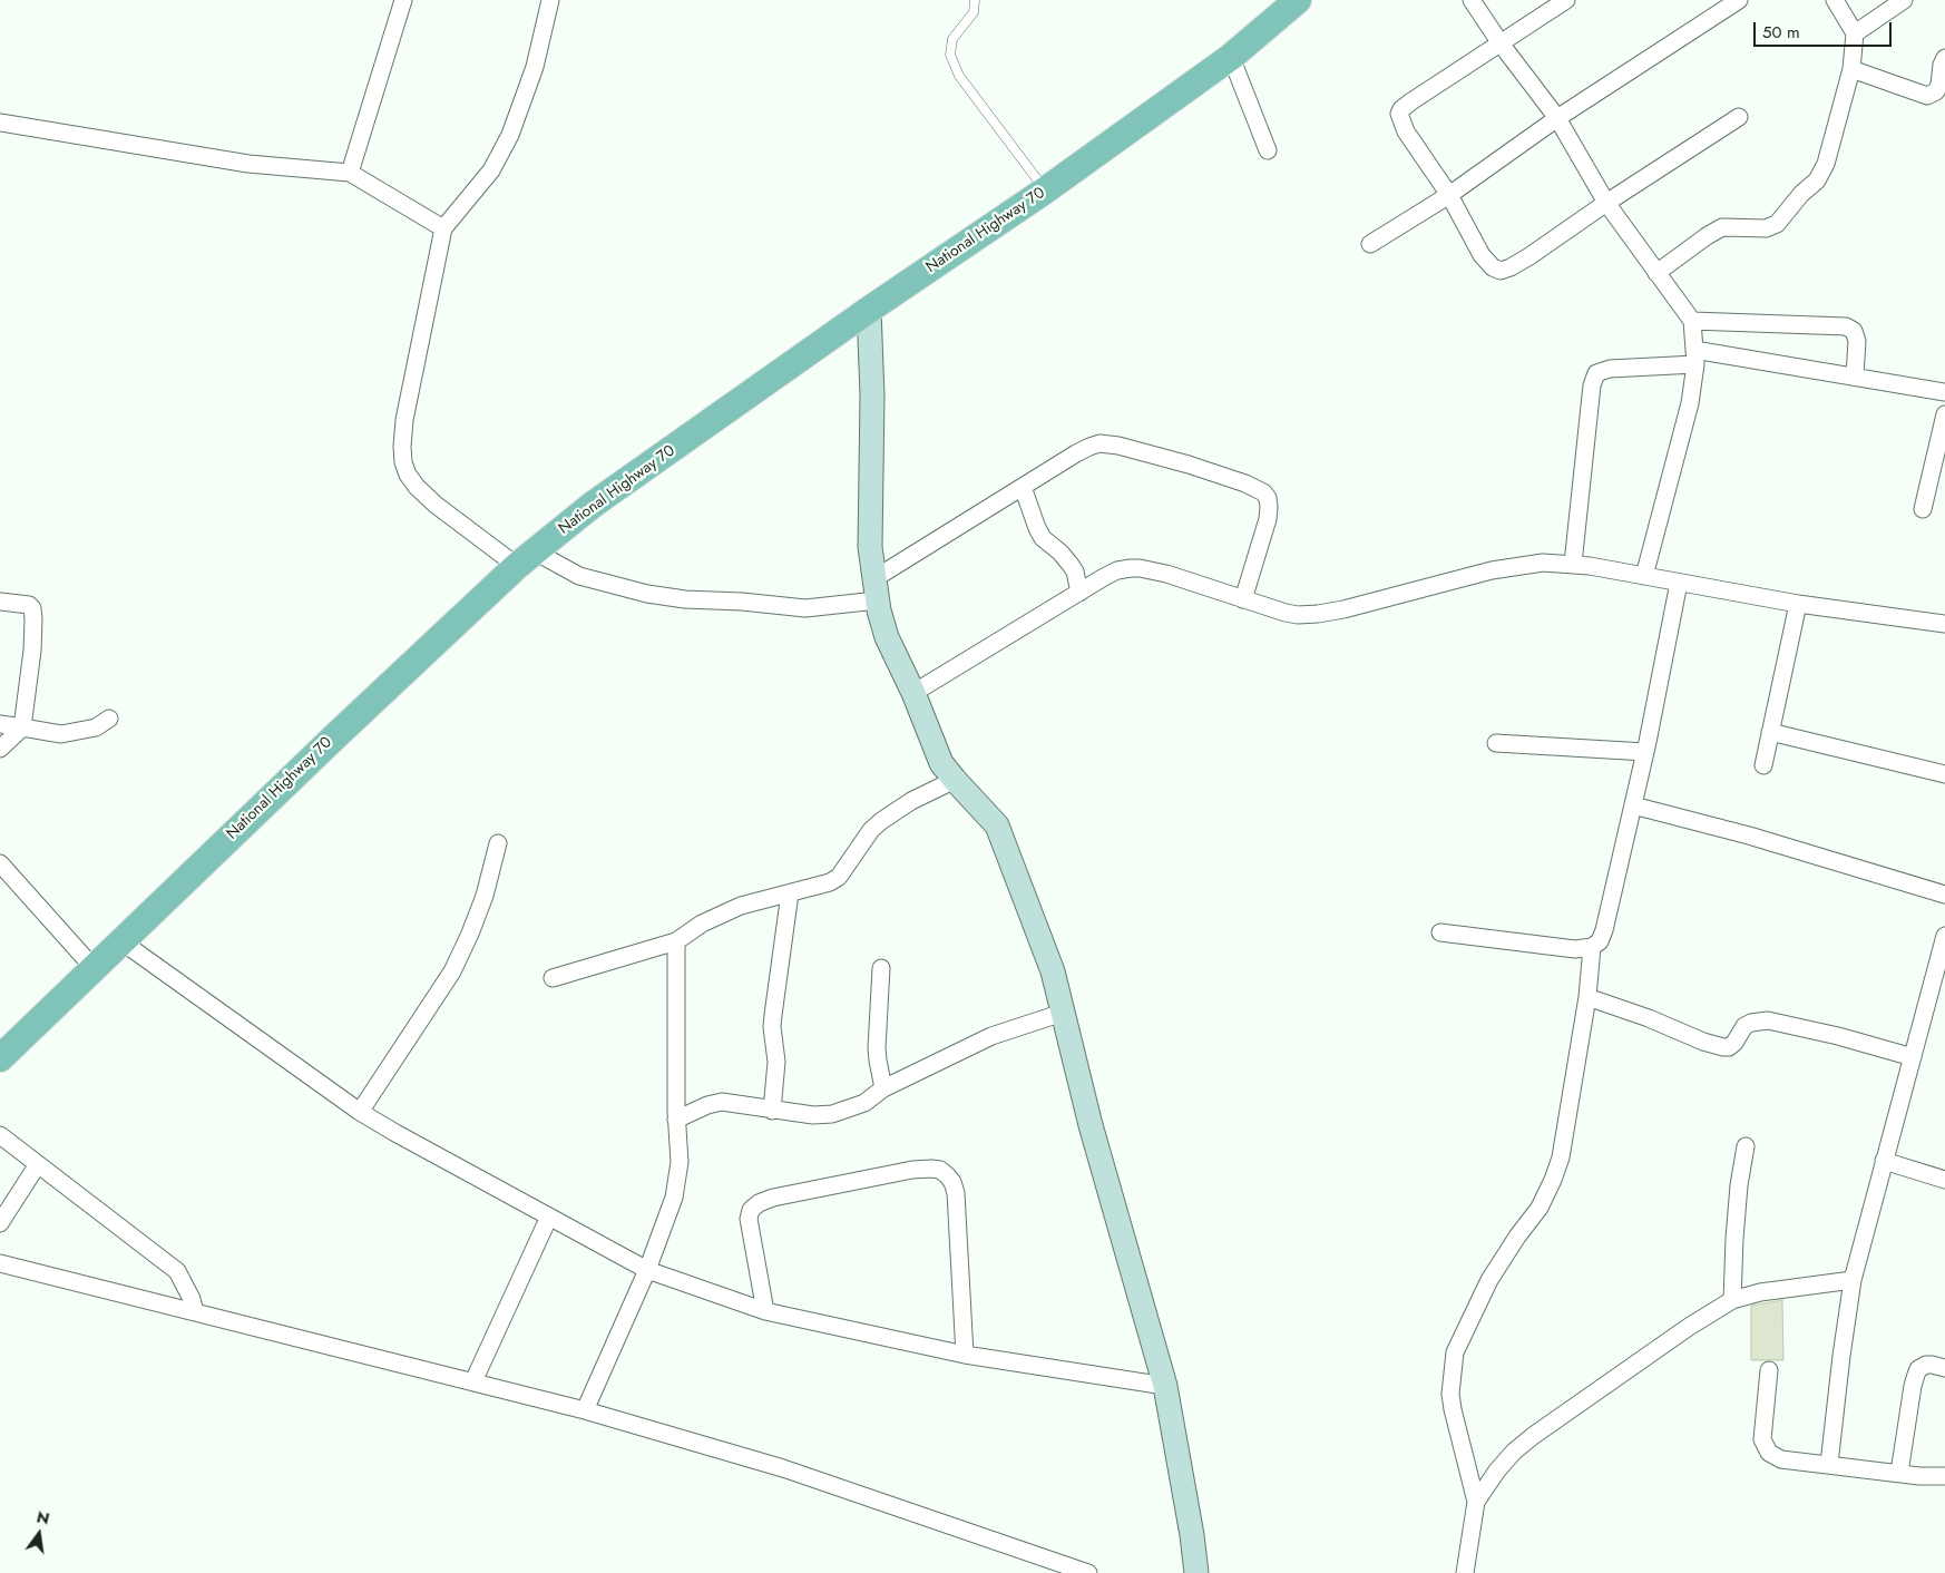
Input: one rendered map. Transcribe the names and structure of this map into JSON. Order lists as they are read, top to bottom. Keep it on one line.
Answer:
{"streets":{"main road":["National Highway 70"]},"scale_bar":"50 m","north":"top"}
